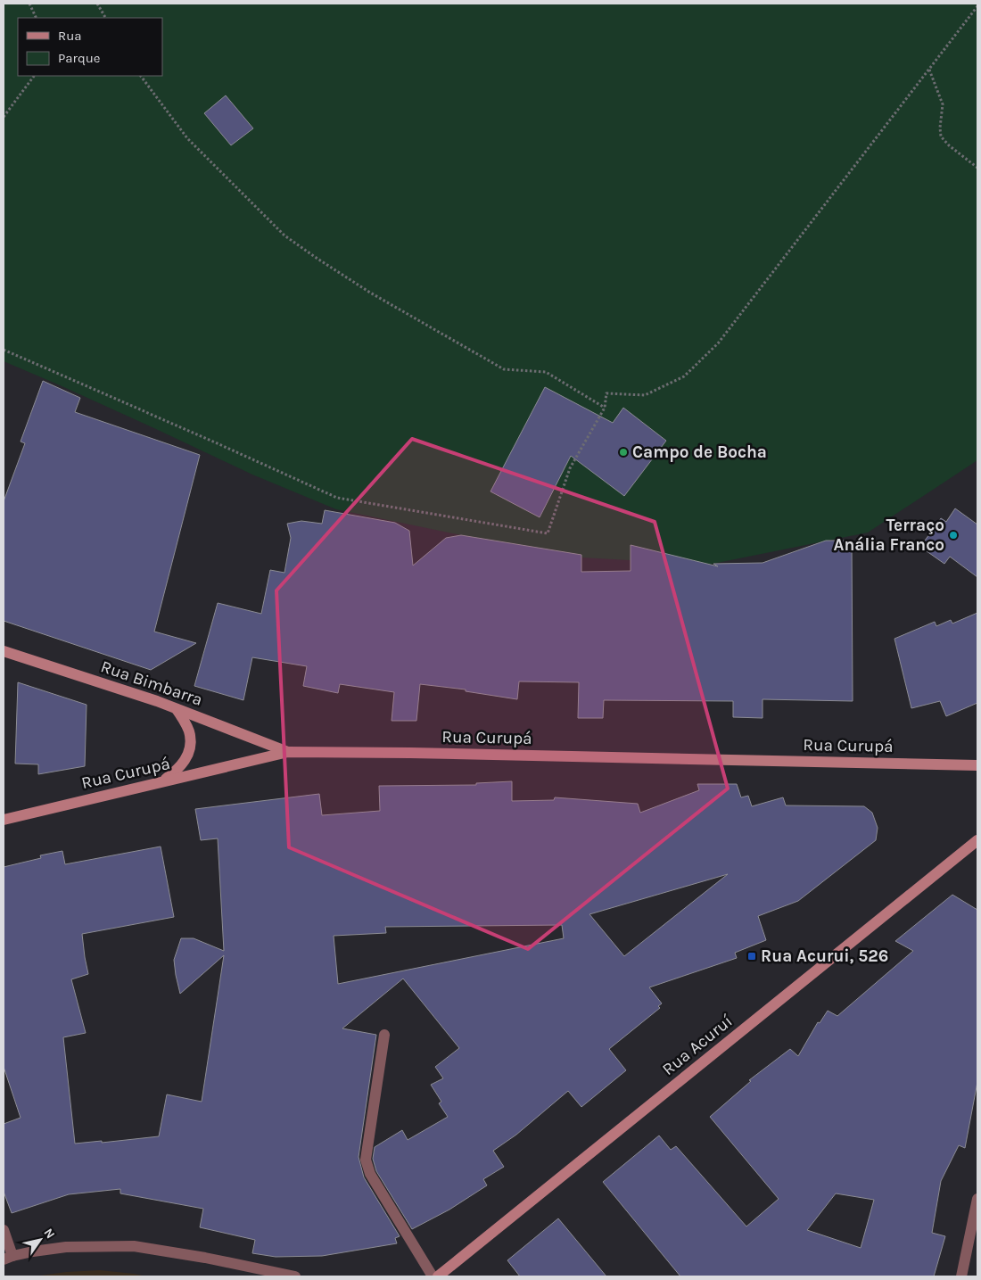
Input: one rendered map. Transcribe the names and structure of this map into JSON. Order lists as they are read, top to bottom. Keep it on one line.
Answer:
{"streets":{"street":["Rua Bimbarra","Rua Curupá","Rua Acuruí"]},"crossings":[["Rua Bimbarra","Rua Curupá"]],"places":{"other":["Campo de Bocha","Terraço Anália Franco"],"transit":["Rua Acurui, 526"]},"legend":["Rua","Parque"],"north":"top right"}
